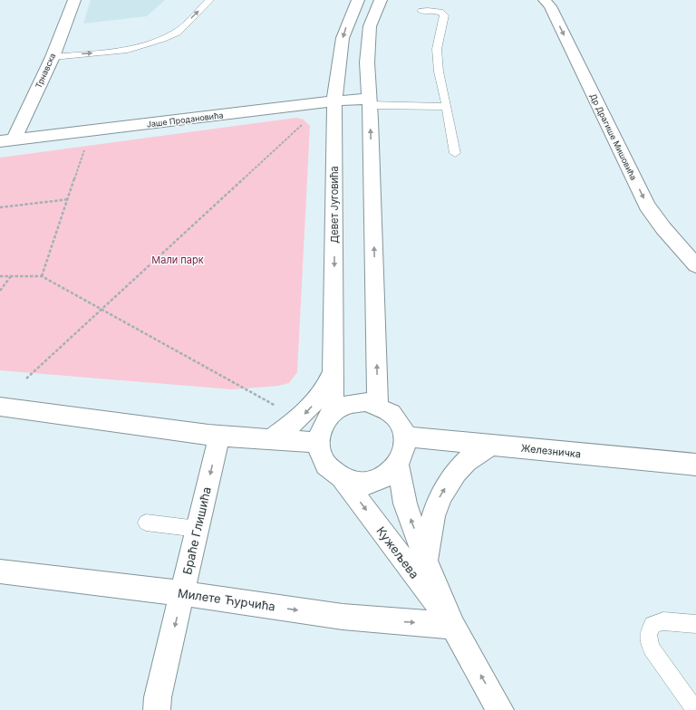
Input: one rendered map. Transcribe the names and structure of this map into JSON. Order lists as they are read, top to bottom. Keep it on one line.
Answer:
{"streets":{"street":["Трнавска","Јаше Продановића","Др Драгише Мишовића","Девет Југовића","Железничка","Браће Глишића","Кужељева","Милете Ћурчића"]},"crossings":[["Трнавска","Јаше Продановића"],["Јаше Продановића","Девет Југовића"],["Девет Југовића","Железничка"],["Девет Југовића","Кужељева"],["Железничка","Кужељева"],["Браће Глишића","Милете Ћурчића"],["Кужељева","Милете Ћурчића"]],"one_way":["Др Драгише Мишовића","Браће Глишића"],"parks":["Мали парк"]}
